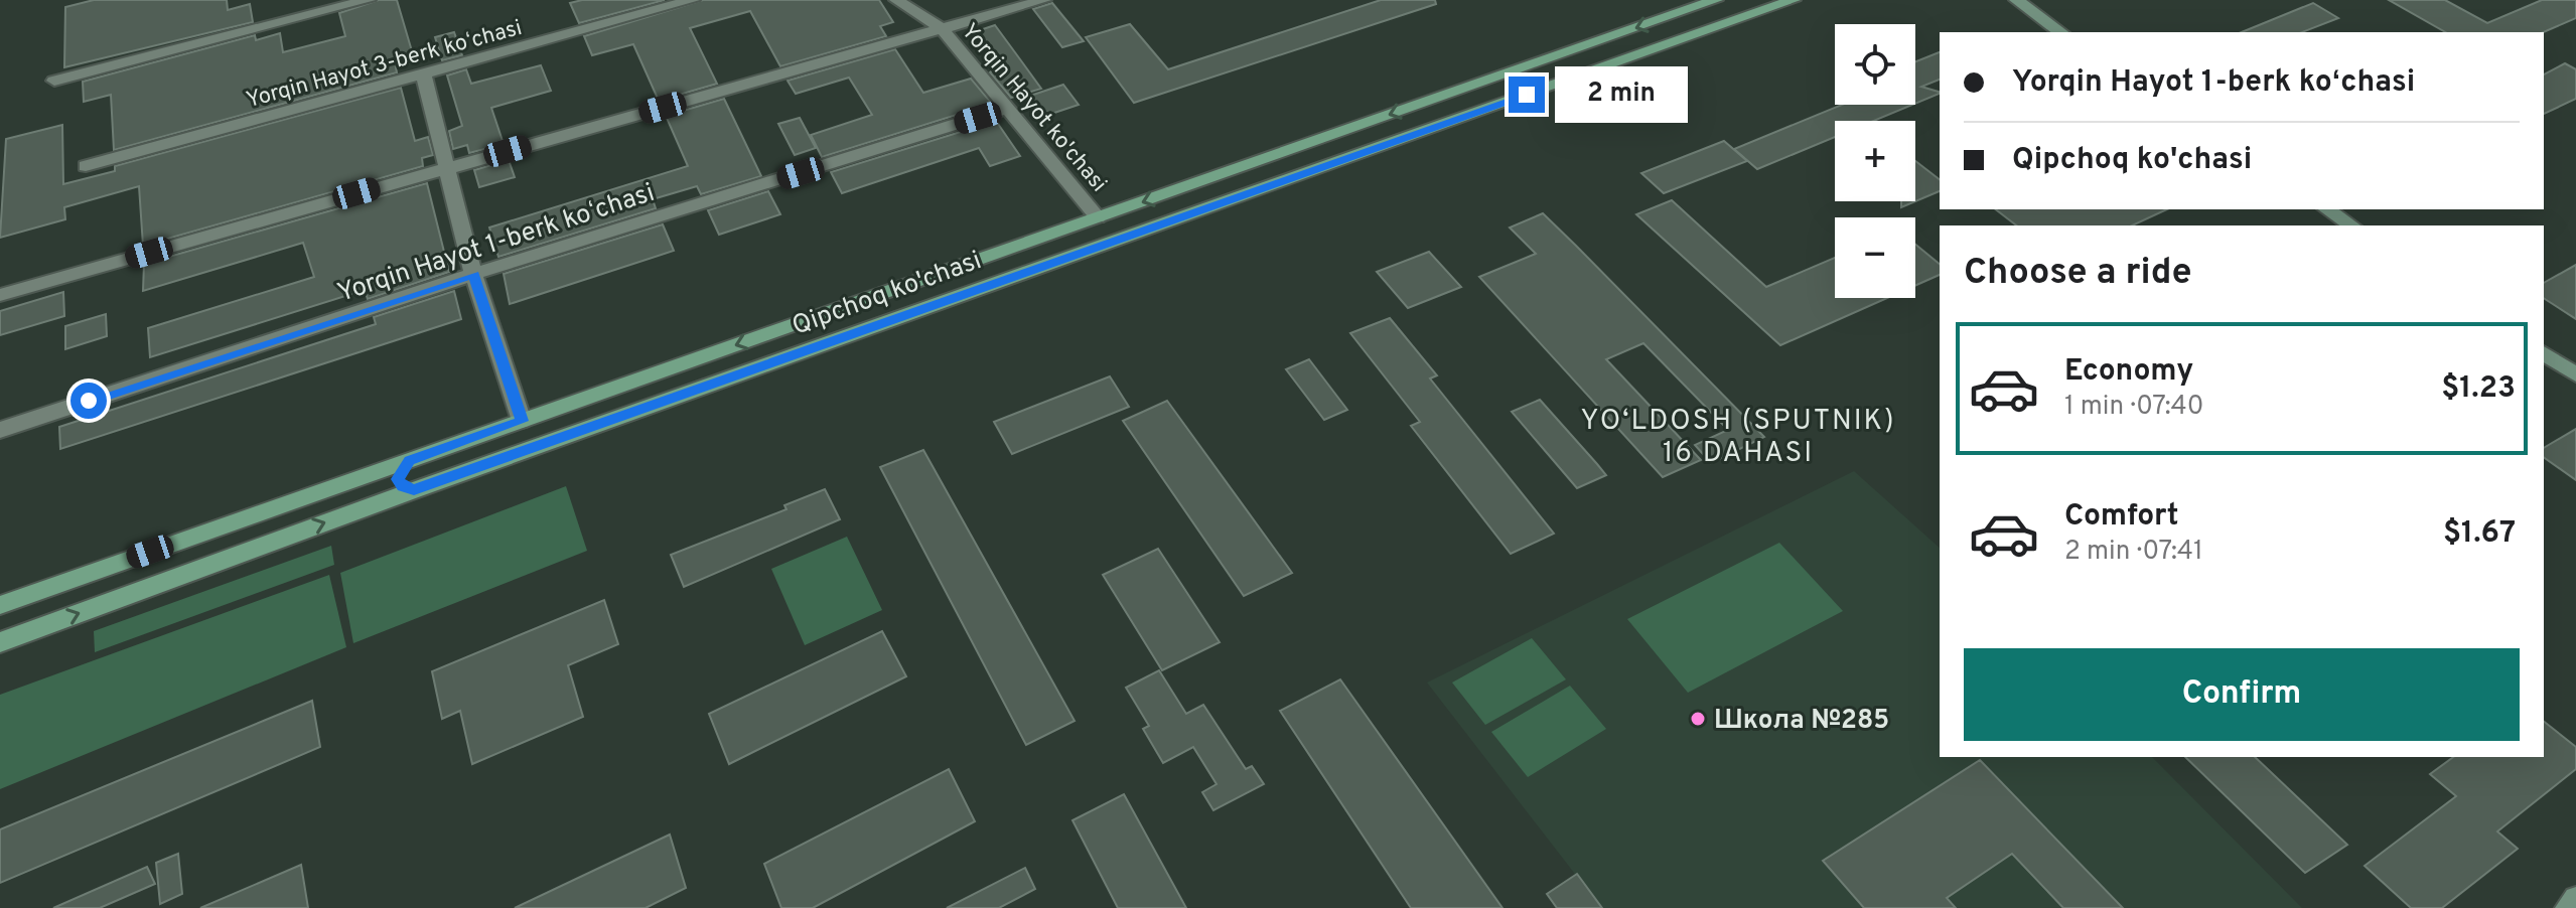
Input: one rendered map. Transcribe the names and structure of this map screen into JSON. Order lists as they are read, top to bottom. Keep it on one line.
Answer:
{"streets":{"main road":["Qipchoq ko'chasi"],"street":["Yorqin Hayot 3-berk koʻchasi","Yorqin Hayot ko'chasi","Yorqin Hayot 1-berk koʻchasi"]},"crossings":[["Yorqin Hayot ko'chasi","Yorqin Hayot 1-berk koʻchasi"],["Yorqin Hayot ko'chasi","Qipchoq ko'chasi"]],"districts":["YO‘LDOSH (SPUTNIK) 16 DAHASI"],"places":["Школа №285"],"page":{"map_buttons":["+","−"],"banner":["Yorqin Hayot 1-berk koʻchasi","Qipchoq ko'chasi"],"bubble":"2 min","heading":"Choose a ride","list":[{"name":"Economy","note":"1 min · 07:40","value":"$1.23"},{"name":"Comfort","note":"2 min · 07:41","value":"$1.67"}],"buttons":"Confirm"}}
